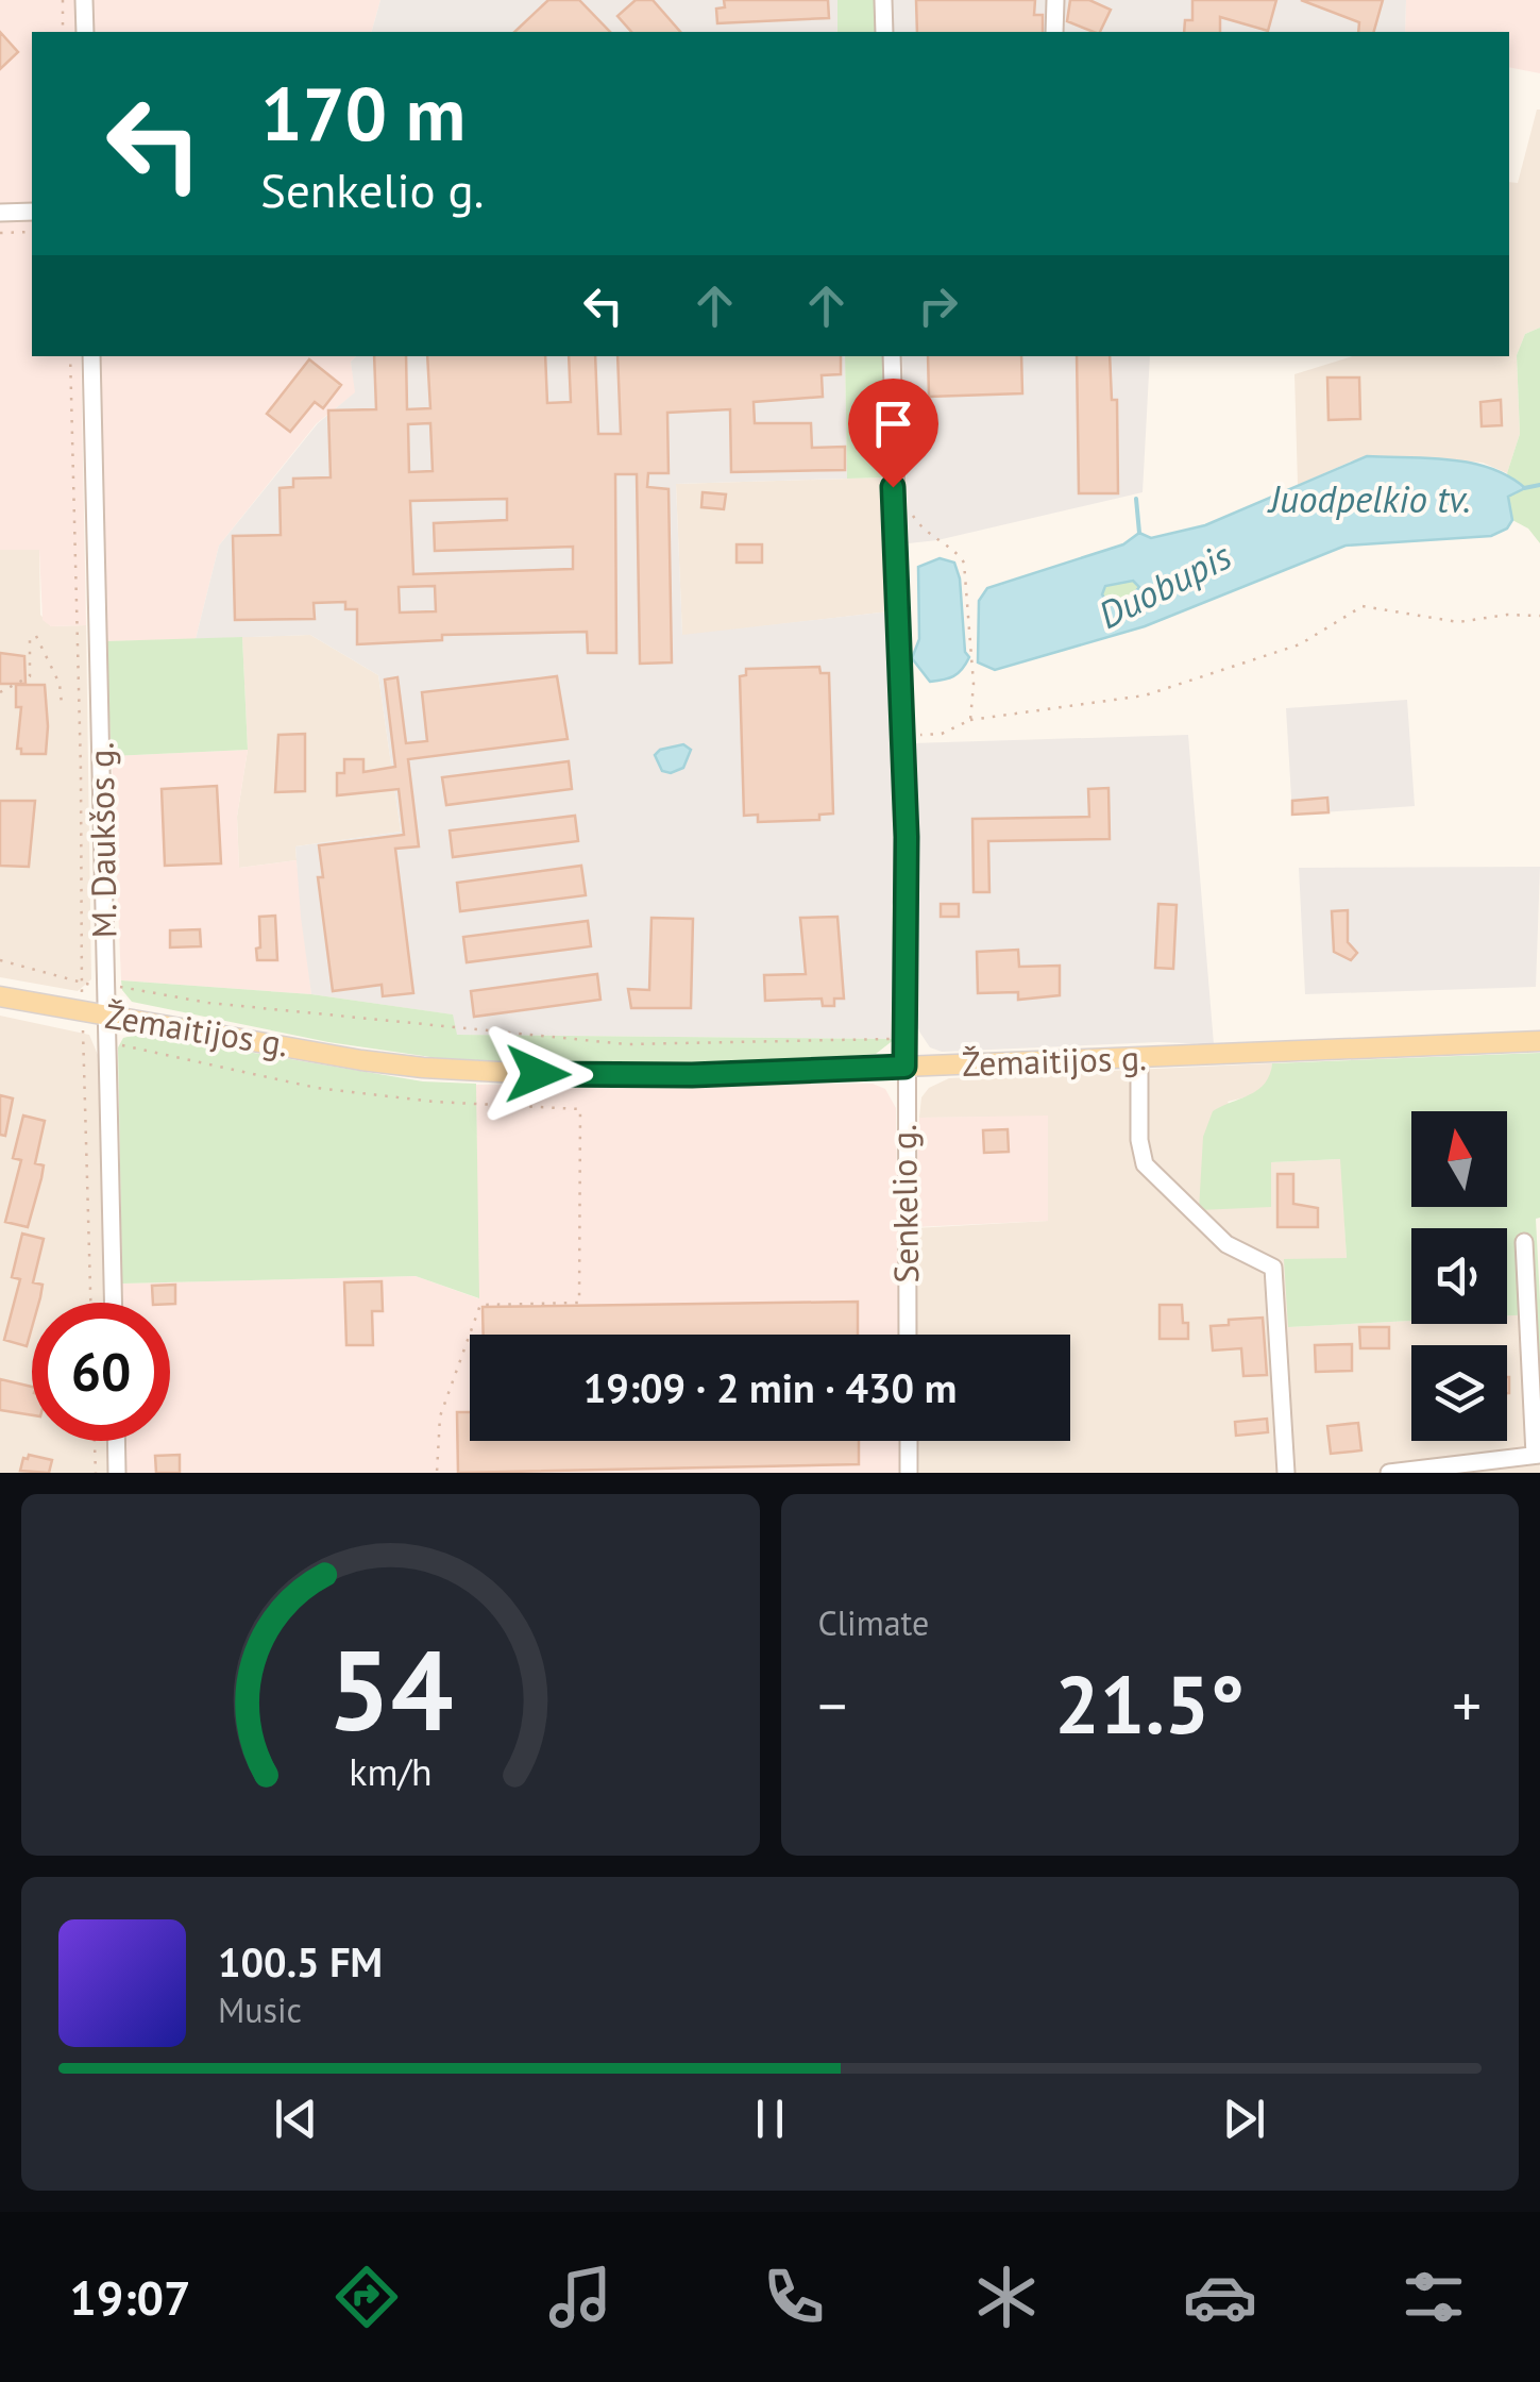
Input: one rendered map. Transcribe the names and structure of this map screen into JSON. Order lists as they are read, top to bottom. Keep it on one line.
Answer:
{"streets":{"main road":["Žemaitijos g."],"street":["M. Daukšos g.","Senkelio g."]},"crossings":[["M. Daukšos g.","Žemaitijos g."],["Žemaitijos g.","Senkelio g."]],"water":["Juodpelkio tv.","Duobupis"],"north":"top","page":{"turn":["170 m","Senkelio g."],"limit":"60","trip":"19:09 · 2 min · 430 m","tile":"Climate","heat":["−","21.5°","+"],"song":["100.5 FM","Music"],"tabs":"19:07","gauge":["54","km/h"]}}
